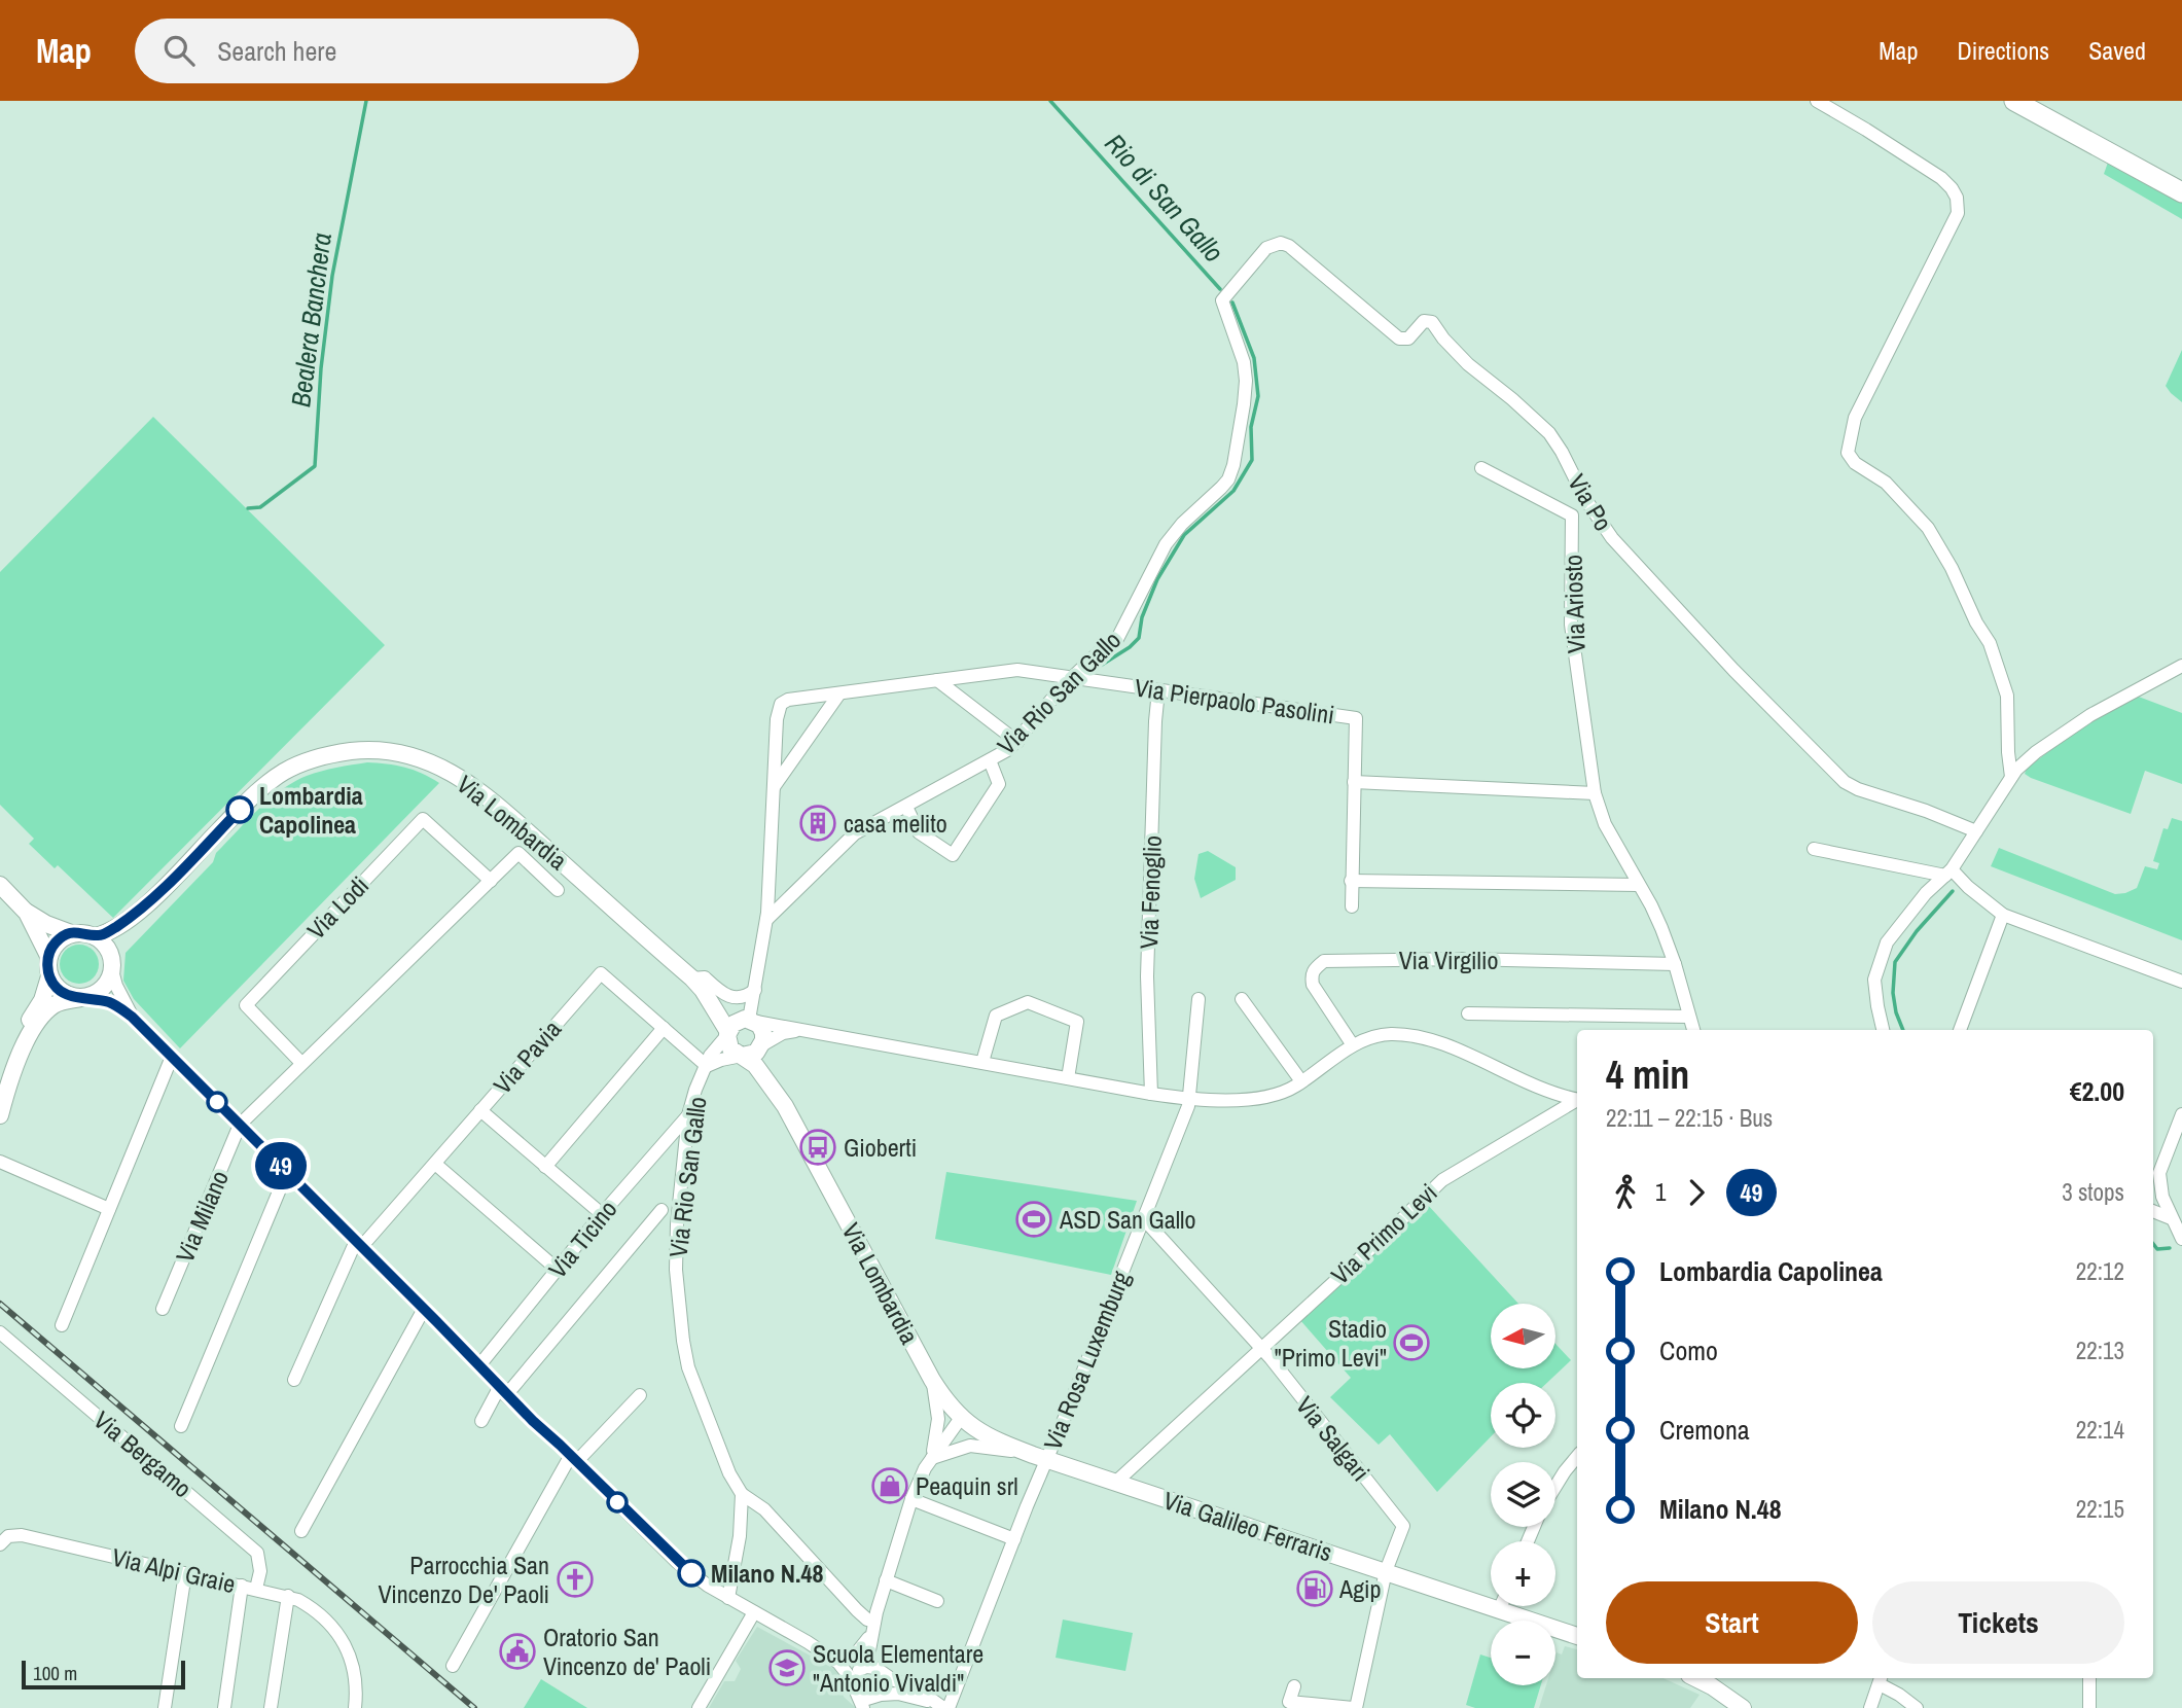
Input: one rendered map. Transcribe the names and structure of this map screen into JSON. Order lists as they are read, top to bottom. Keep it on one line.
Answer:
{"streets":{"main road":["Via Lombardia","Via Galileo Ferraris"],"street":["Via Po","Via Ariosto","Via Rio San Gallo","Via Pierpaolo Pasolini","Via Fenoglio","Via Lodi","Via Virgilio","Via Pavia","Via Milano","Via Primo Levi","Via Ticino","Via Rosa Luxemburg","Via Salgari","Via Bergamo","Via Alpi Graie"]},"crossings":[["Via Po","Via Rio San Gallo"],["Via Rio San Gallo","Via Pierpaolo Pasolini"],["Via Rio San Gallo","Via Lombardia"],["Via Rio San Gallo","Via Pavia"],["Via Rio San Gallo","Via Ticino"],["Via Pierpaolo Pasolini","Via Fenoglio"],["Via Lombardia","Via Galileo Ferraris"],["Via Primo Levi","Via Salgari"],["Via Primo Levi","Via Galileo Ferraris"],["Via Rosa Luxemburg","Via Salgari"],["Via Rosa Luxemburg","Via Galileo Ferraris"],["Via Salgari","Via Galileo Ferraris"],["Via Bergamo","Via Alpi Graie"]],"water":["Rio di San Gallo","Bealera Banchera"],"places":{"other":["Lombardia Capolinea","Milano N.48"],"building":["casa melito"],"bus stop":["Gioberti"],"sports":["ASD San Gallo","Stadio \"Primo Levi\""],"shop":["Peaquin srl"],"church":["Parrocchia San Vincenzo De' Paoli"],"fuel station":["Agip"],"public building":["Oratorio San Vincenzo de' Paoli"],"school or university":["Scuola Elementare \"Antonio Vivaldi\""]},"lines":["bus line 49"],"scale_bar":"100 m","north":"left","page":{"header":"Map","search":"Search here","nav":["Map","Directions","Saved"],"on_map":"49","heading":["4 min","22:11 – 22:15 · Bus","€2.00"],"legs":["1","49","3 stops"],"list":[{"name":"Lombardia Capolinea","value":"22:12"},{"name":"Como","value":"22:13"},{"name":"Cremona","value":"22:14"},{"name":"Milano N.48","value":"22:15"}],"map_buttons":["+","−"],"buttons":["Start","Tickets"],"scale":"100 m"}}
